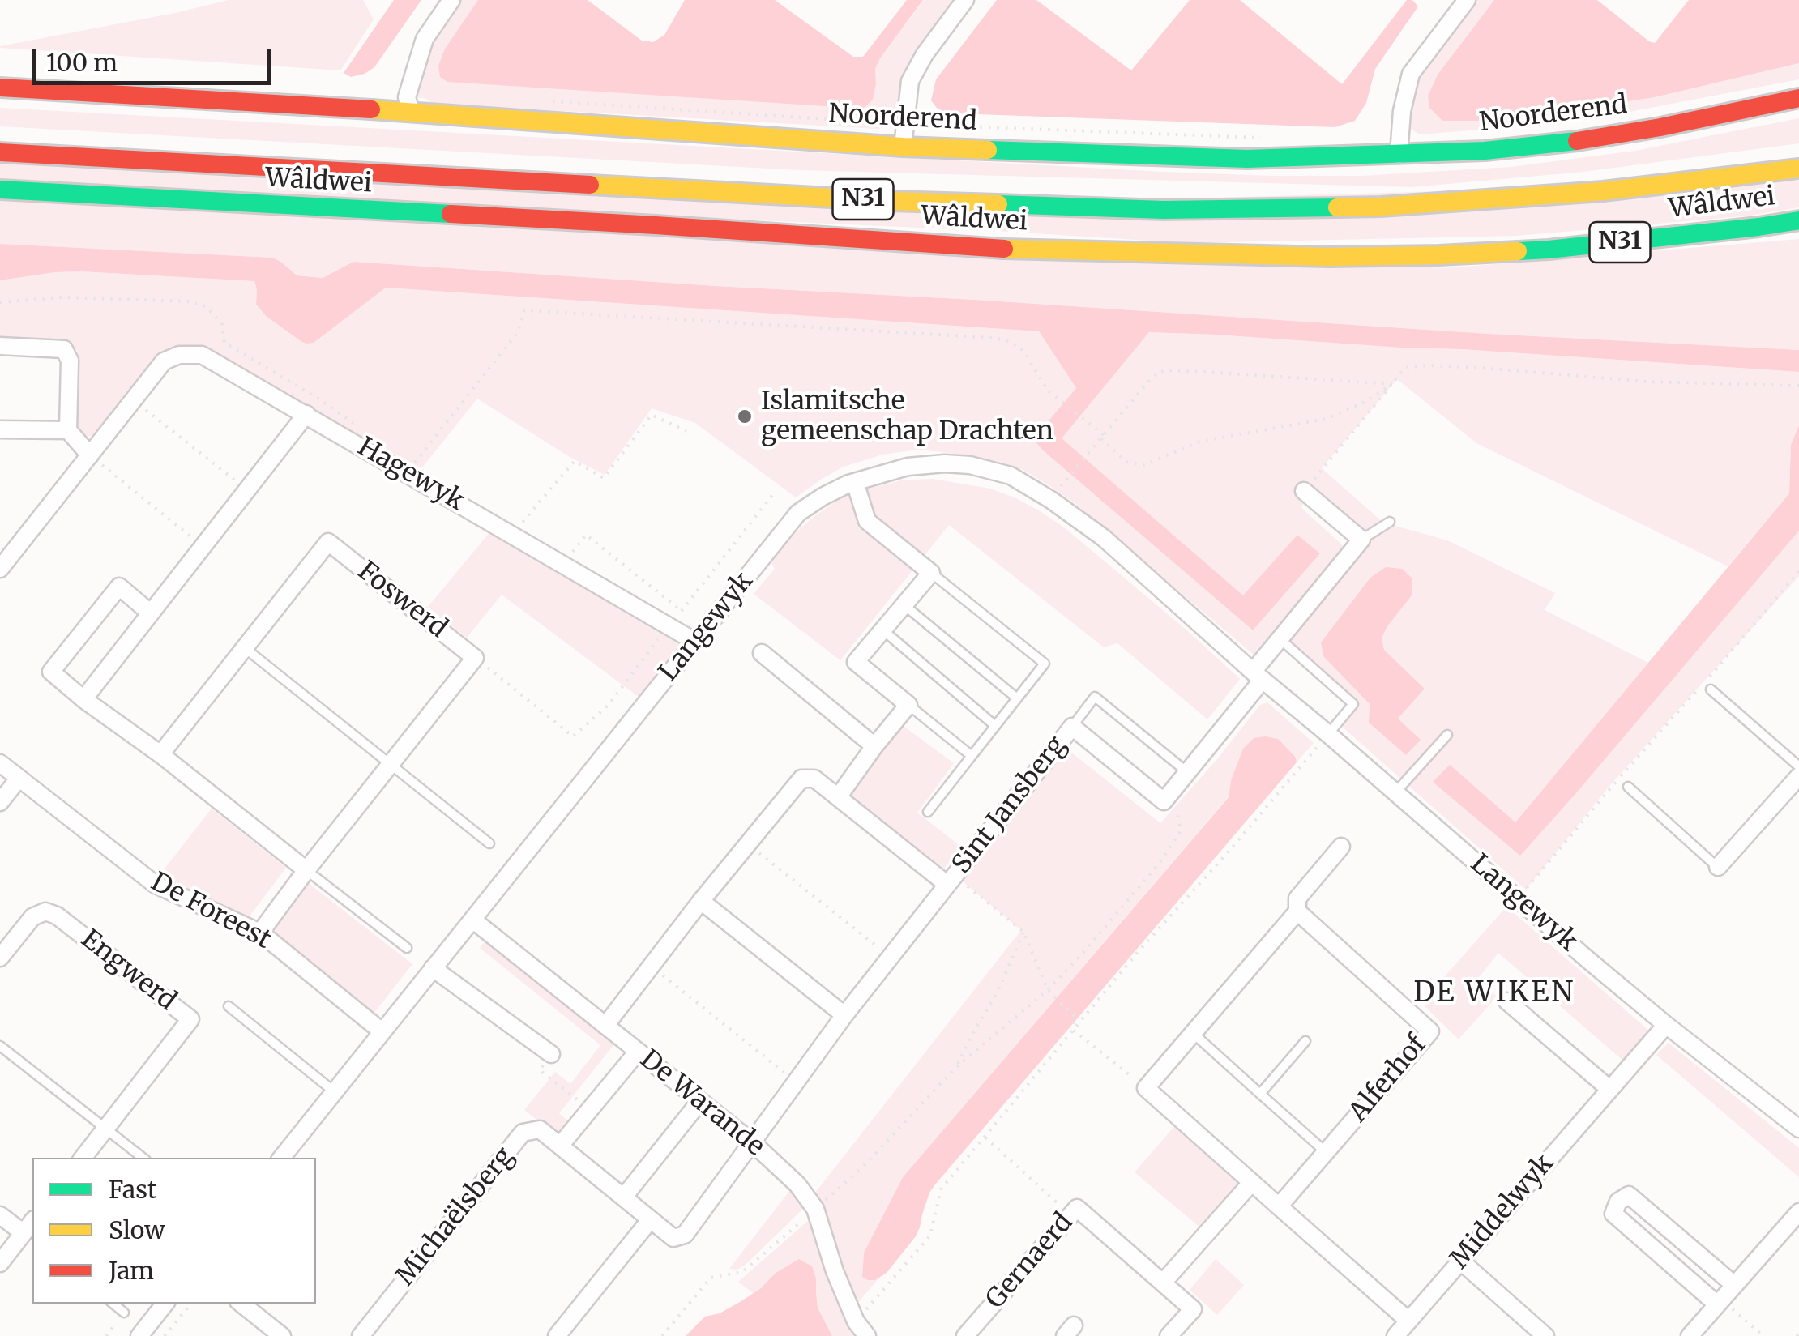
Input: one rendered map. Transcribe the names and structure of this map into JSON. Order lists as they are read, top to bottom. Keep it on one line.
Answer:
{"streets":{"main road":["Noorderend","Wâldwei","N31"],"street":["Hagewyk","Foswerd","Langewyk","Sint Jansberg","De Foreest","Engwerd","Alferhof","De Warande","Middelwyk","Michaëlsberg","Gernaerd"]},"crossings":[["Hagewyk","Langewyk"],["Langewyk","De Foreest"],["Langewyk","De Warande"],["Langewyk","Middelwyk"],["Sint Jansberg","De Warande"],["Sint Jansberg","Michaëlsberg"],["De Warande","Michaëlsberg"]],"districts":["DE WIKEN"],"places":["Islamitsche gemeenschap Drachten"],"legend":["Fast","Slow","Jam"],"scale_bar":"100 m"}
